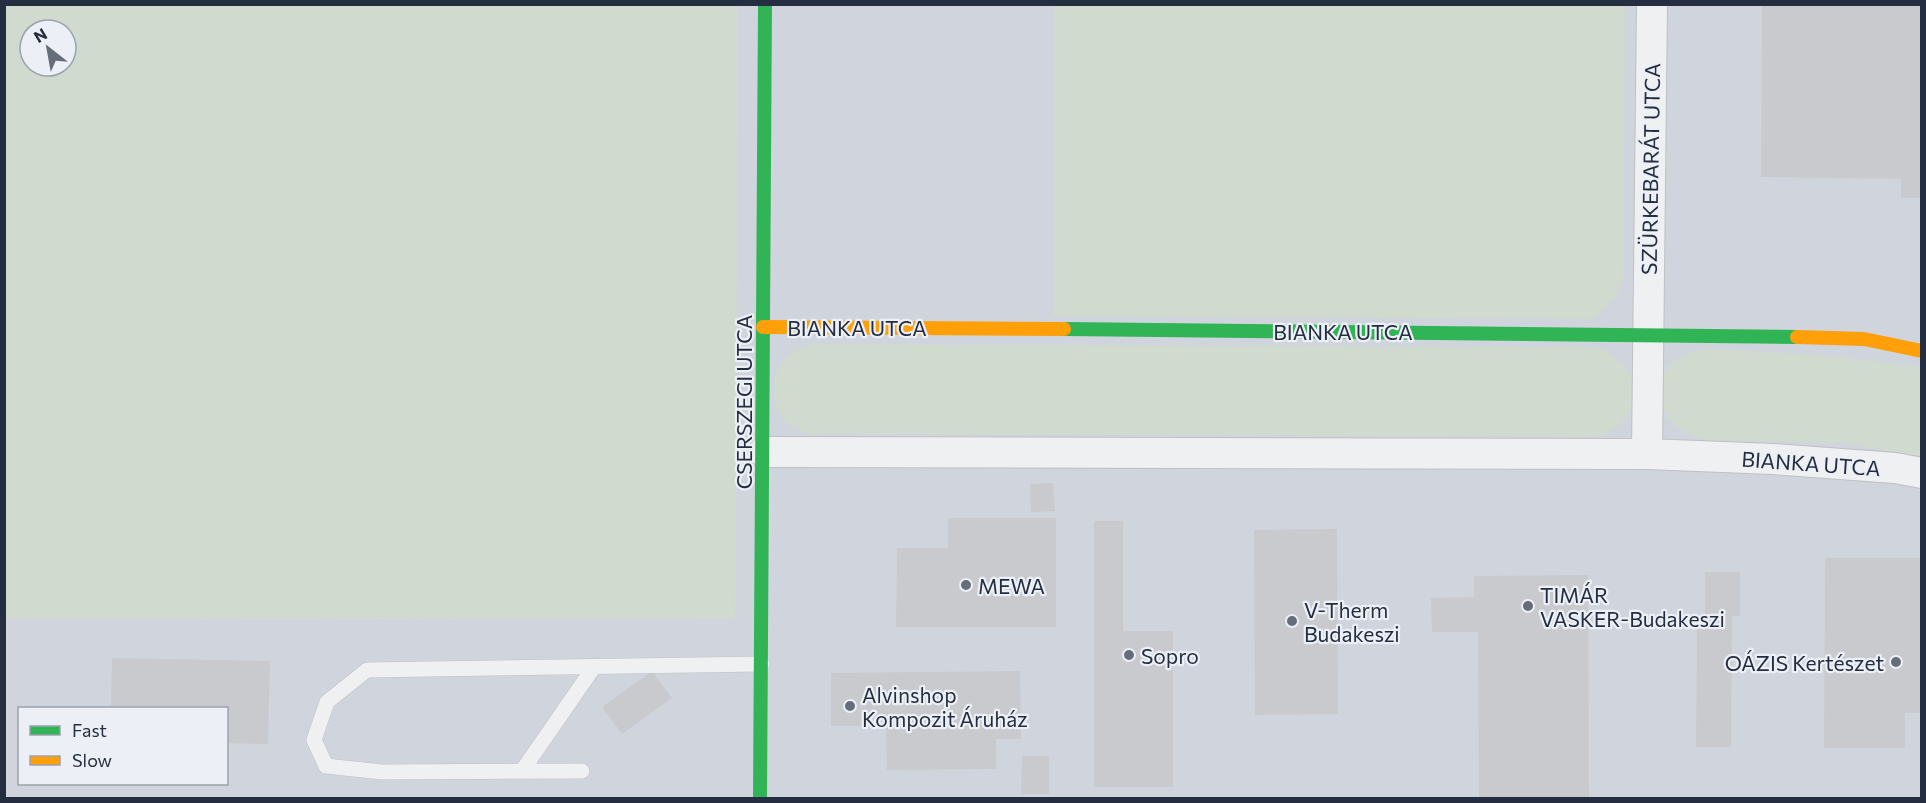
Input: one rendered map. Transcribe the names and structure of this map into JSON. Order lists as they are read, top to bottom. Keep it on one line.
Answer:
{"streets":{"street":["SZÜRKEBARÁT UTCA","BIANKA UTCA","CSERSZEGI UTCA"]},"crossings":[["SZÜRKEBARÁT UTCA","BIANKA UTCA"],["BIANKA UTCA","CSERSZEGI UTCA"]],"places":["MEWA","TIMÁR VASKER-Budakeszi","V-Therm Budakeszi","Sopro","OÁZIS Kertészet","Alvinshop Kompozit Áruház"],"legend":["Fast","Slow"],"north":"top left"}
